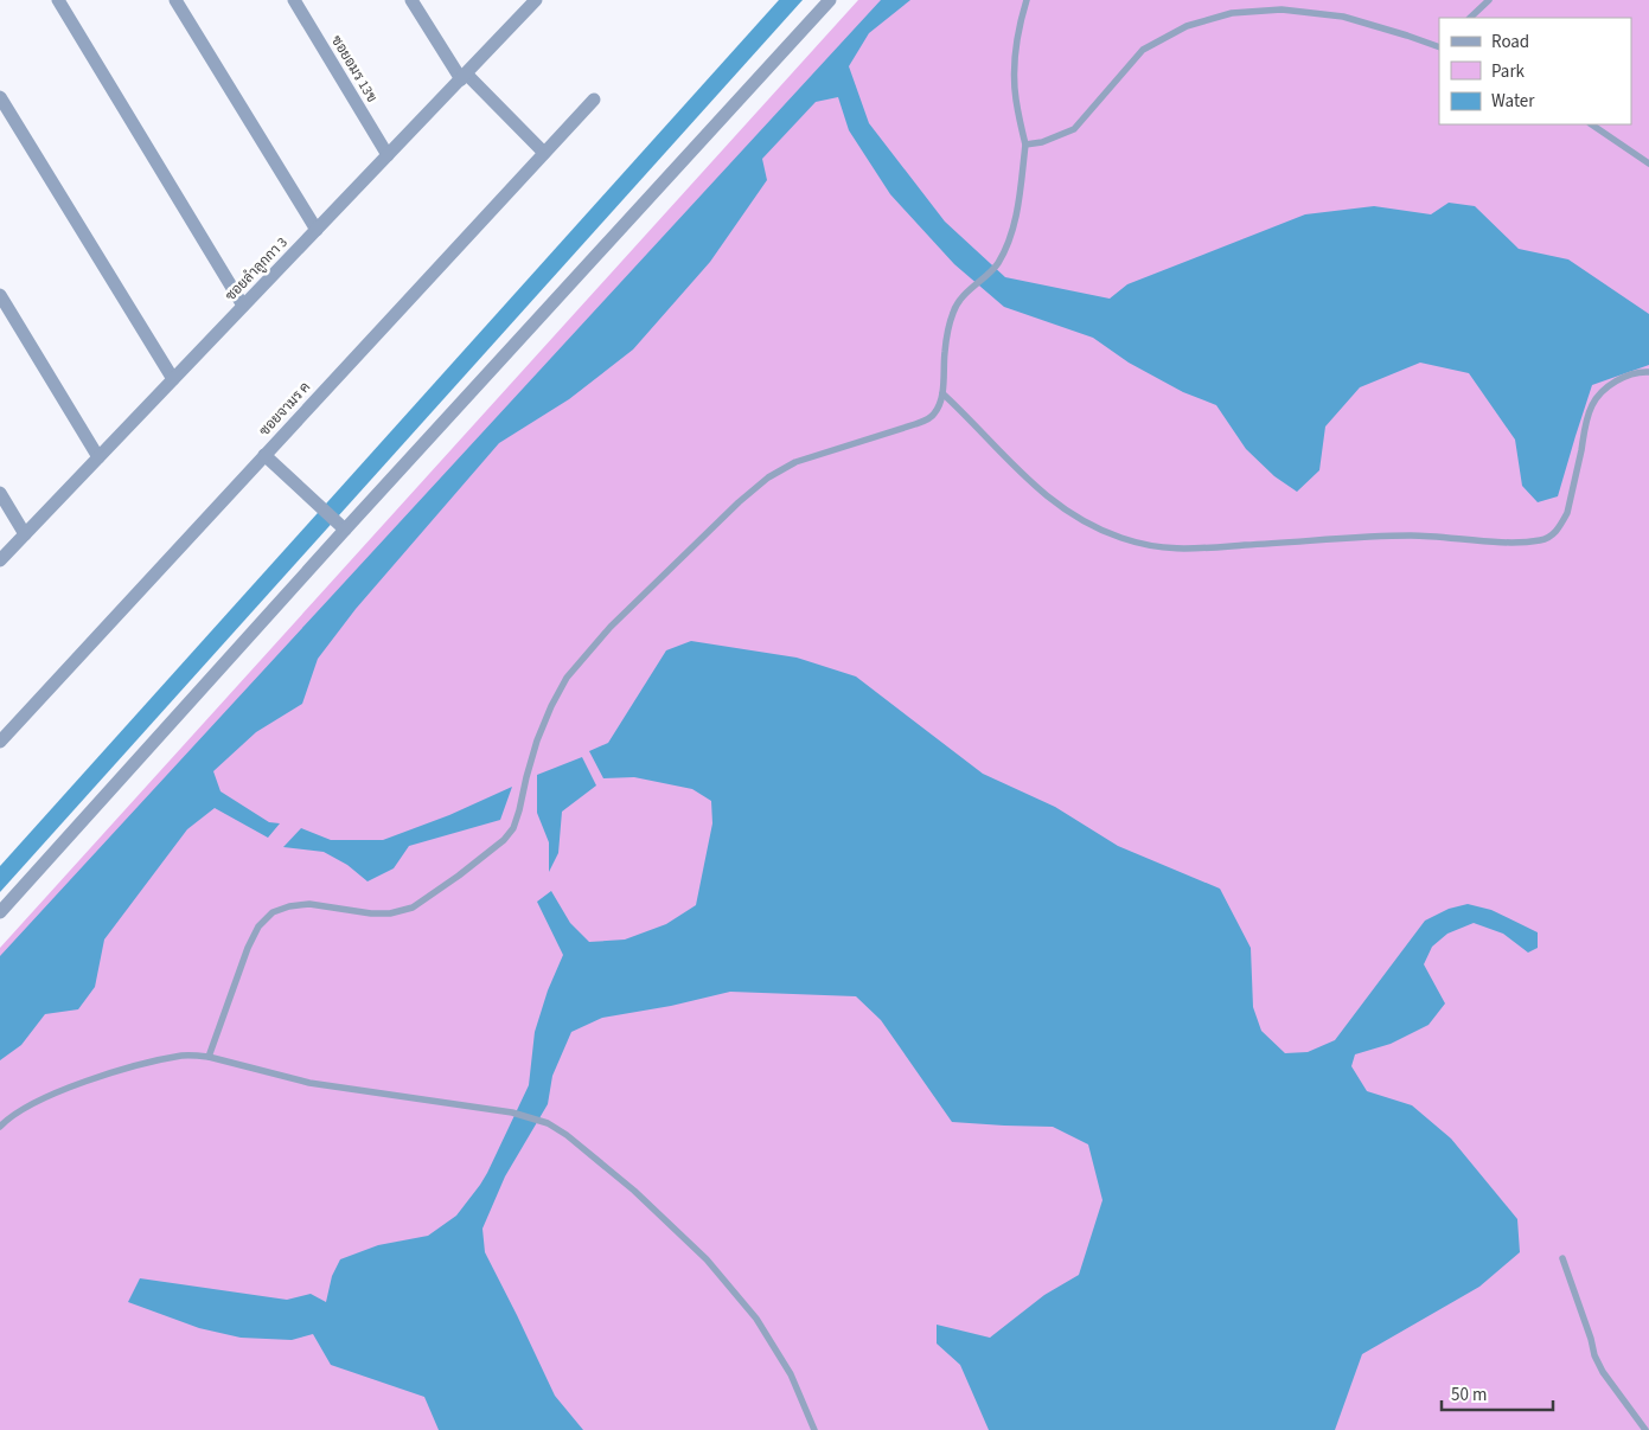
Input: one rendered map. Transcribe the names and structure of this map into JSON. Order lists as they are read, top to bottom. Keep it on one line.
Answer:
{"streets":{"street":["ซอยอมร 13ข","ซอยลำลูกกา 3","ซอยจามร ค"]},"crossings":[["ซอยอมร 13ข","ซอยลำลูกกา 3"]],"legend":["Road","Park","Water"],"scale_bar":"50 m"}
